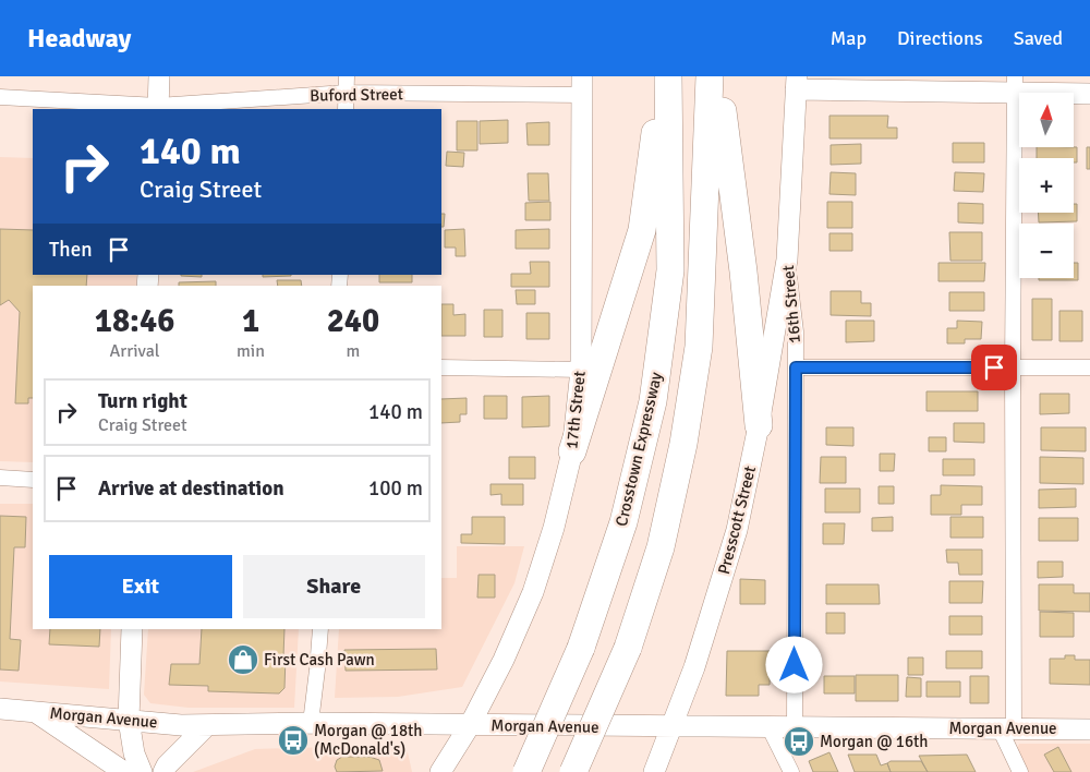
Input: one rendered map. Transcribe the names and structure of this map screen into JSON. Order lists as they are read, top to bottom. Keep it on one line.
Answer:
{"streets":{"highway":["Crosstown Expressway"],"main road":["16th Street","17th Street","Presscott Street","Morgan Avenue"],"street":["Buford Street"]},"crossings":[["Buford Street","17th Street"],["16th Street","Presscott Street"],["16th Street","Morgan Avenue"],["17th Street","Morgan Avenue"],["Presscott Street","Morgan Avenue"]],"places":{"shop":["First Cash Pawn"],"bus stop":["Morgan @ 18th (McDonald's)","Morgan @ 16th"]},"north":"top","page":{"header":"Headway","nav":["Map","Directions","Saved"],"map_buttons":["+","−"],"turn":["140 m","Craig Street"],"then":"Then","eta":["18:46","Arrival","1","min","240","m"],"list":[{"name":"Turn right","note":"Craig Street","value":"140 m"},{"name":"Arrive at destination","value":"100 m"}],"buttons":["Exit","Share"]}}
